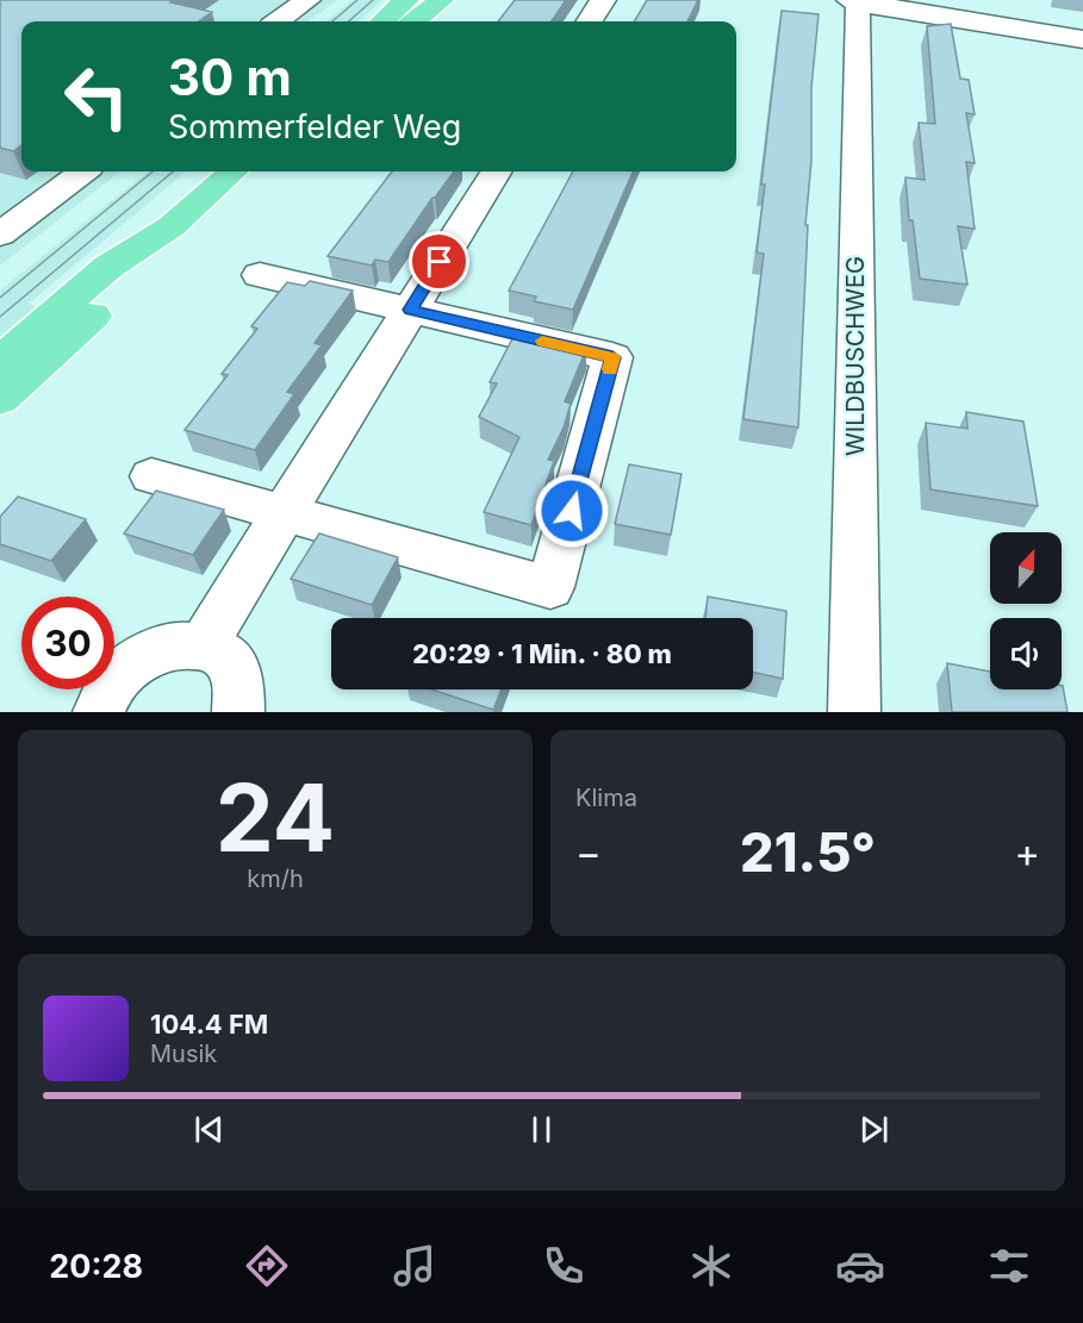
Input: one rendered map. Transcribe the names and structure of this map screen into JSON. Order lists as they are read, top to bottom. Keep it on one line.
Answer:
{"streets":{"street":["WILDBUSCHWEG"]},"north":"top","page":{"turn":["30 m","Sommerfelder Weg"],"limit":"30","trip":"20:29 · 1 Min. · 80 m","tile":[["24","km/h"],"Klima"],"heat":["−","21.5°","+"],"song":["104.4 FM","Musik"],"tabs":"20:28"}}
